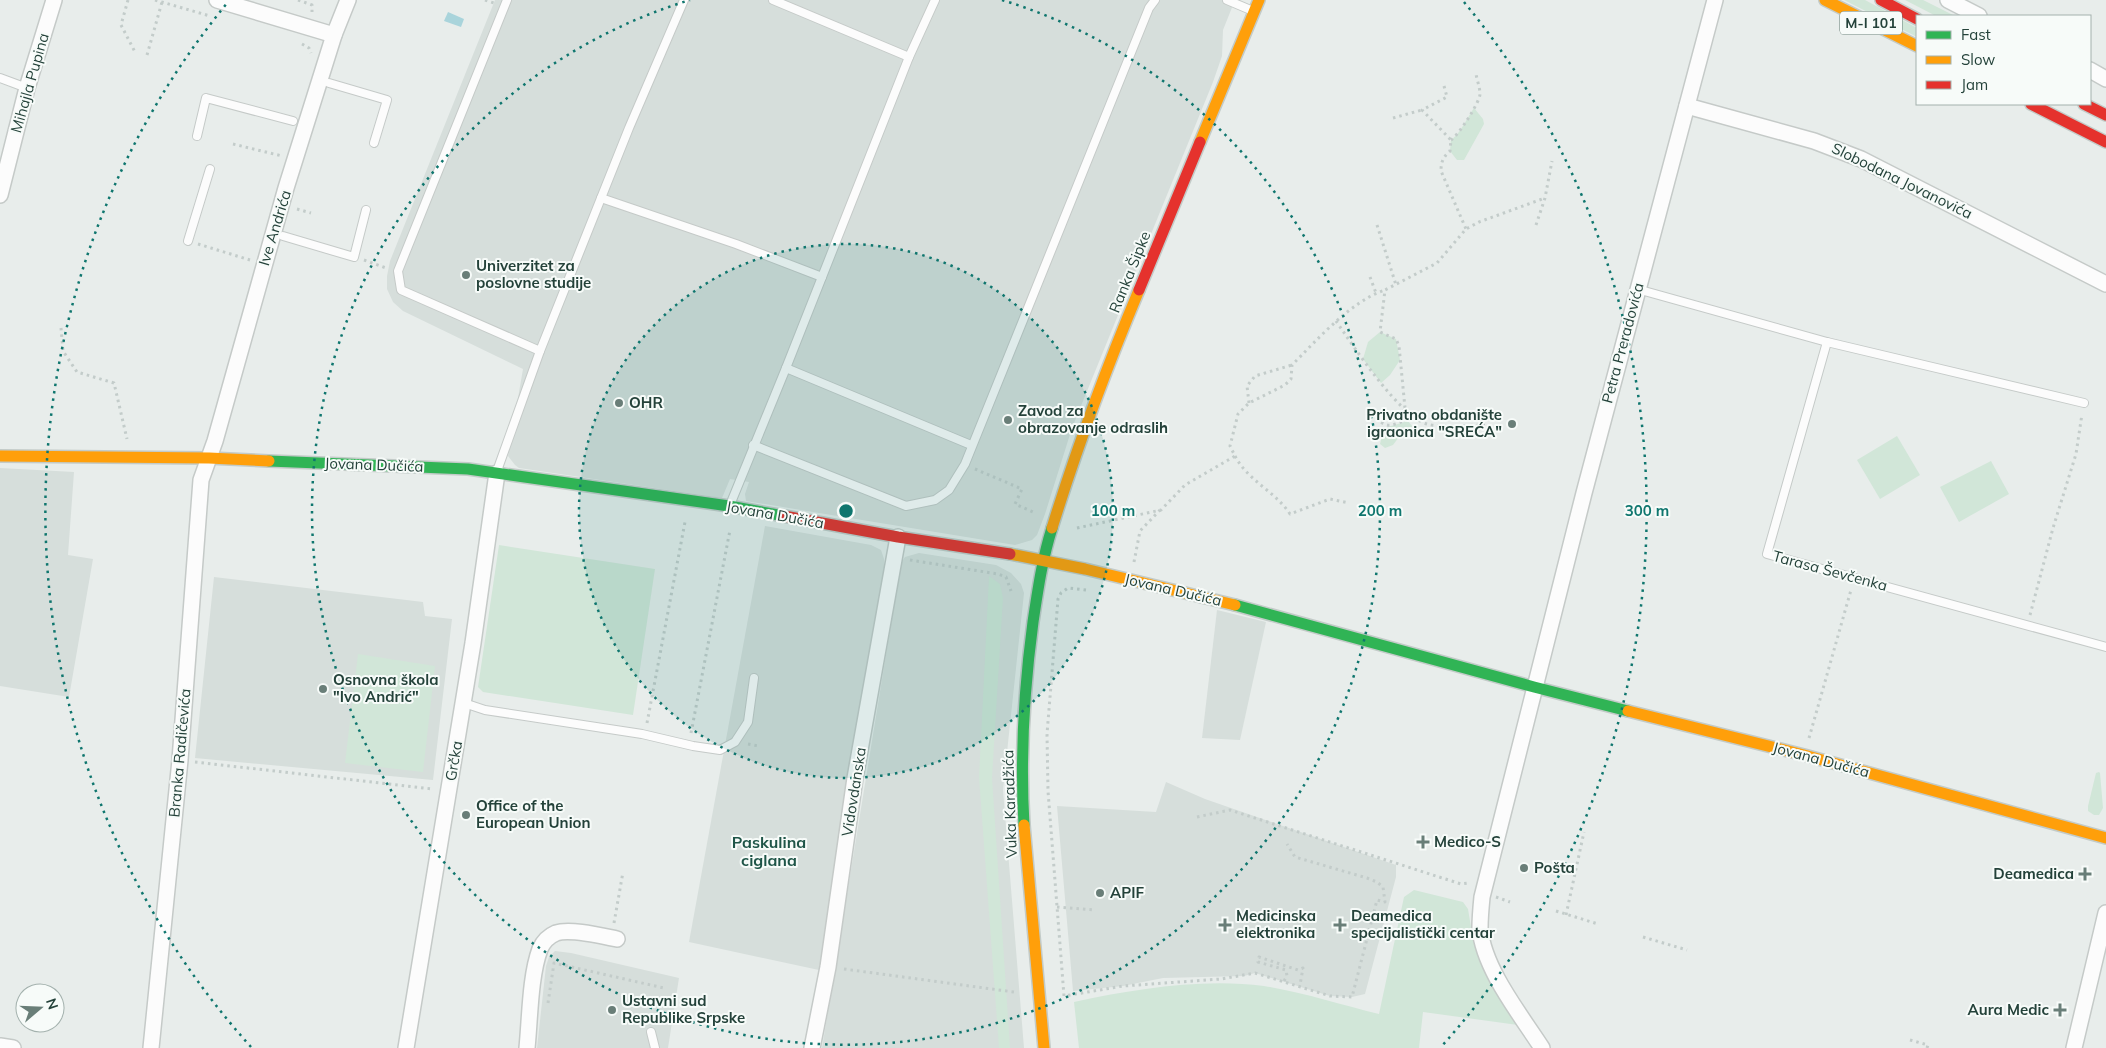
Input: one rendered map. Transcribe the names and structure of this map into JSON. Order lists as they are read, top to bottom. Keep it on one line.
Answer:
{"streets":{"street":["M-I 101","Mihajla Pupina","Slobodana Jovanovića","Ive Andrića","Ranka Šipke","Petra Preradovića","Jovana Dučića","Branka Radičevića","Grčka","Vidovdanska","Vuka Karadžića"],"lane":["Tarasa Ševčenka"]},"crossings":[["Slobodana Jovanovića","Petra Preradovića"],["Ive Andrića","Jovana Dučića"],["Ive Andrića","Branka Radičevića"],["Ranka Šipke","Jovana Dučića"],["Ranka Šipke","Vuka Karadžića"],["Petra Preradovića","Jovana Dučića"],["Jovana Dučića","Branka Radičevića"],["Jovana Dučića","Grčka"],["Jovana Dučića","Vidovdanska"],["Jovana Dučića","Vuka Karadžića"]],"districts":["Paskulina ciglana"],"places":{"other":["Univerzitet za poslovne studije","OHR","Zavod za obrazovanje odraslih","Privatno obdanište igraonica \"SREĆA\"","Osnovna škola \"Ivo Andrić\"","Office of the European Union","Pošta","APIF","Ustavni sud Republike Srpske"],"health":["Medico-S","Deamedica","Medicinska elektronika","Deamedica specijalistički centar","Aura Medic"]},"legend":["Fast","Slow","Jam"],"north":"right","rings":["100 m","200 m","300 m"]}
